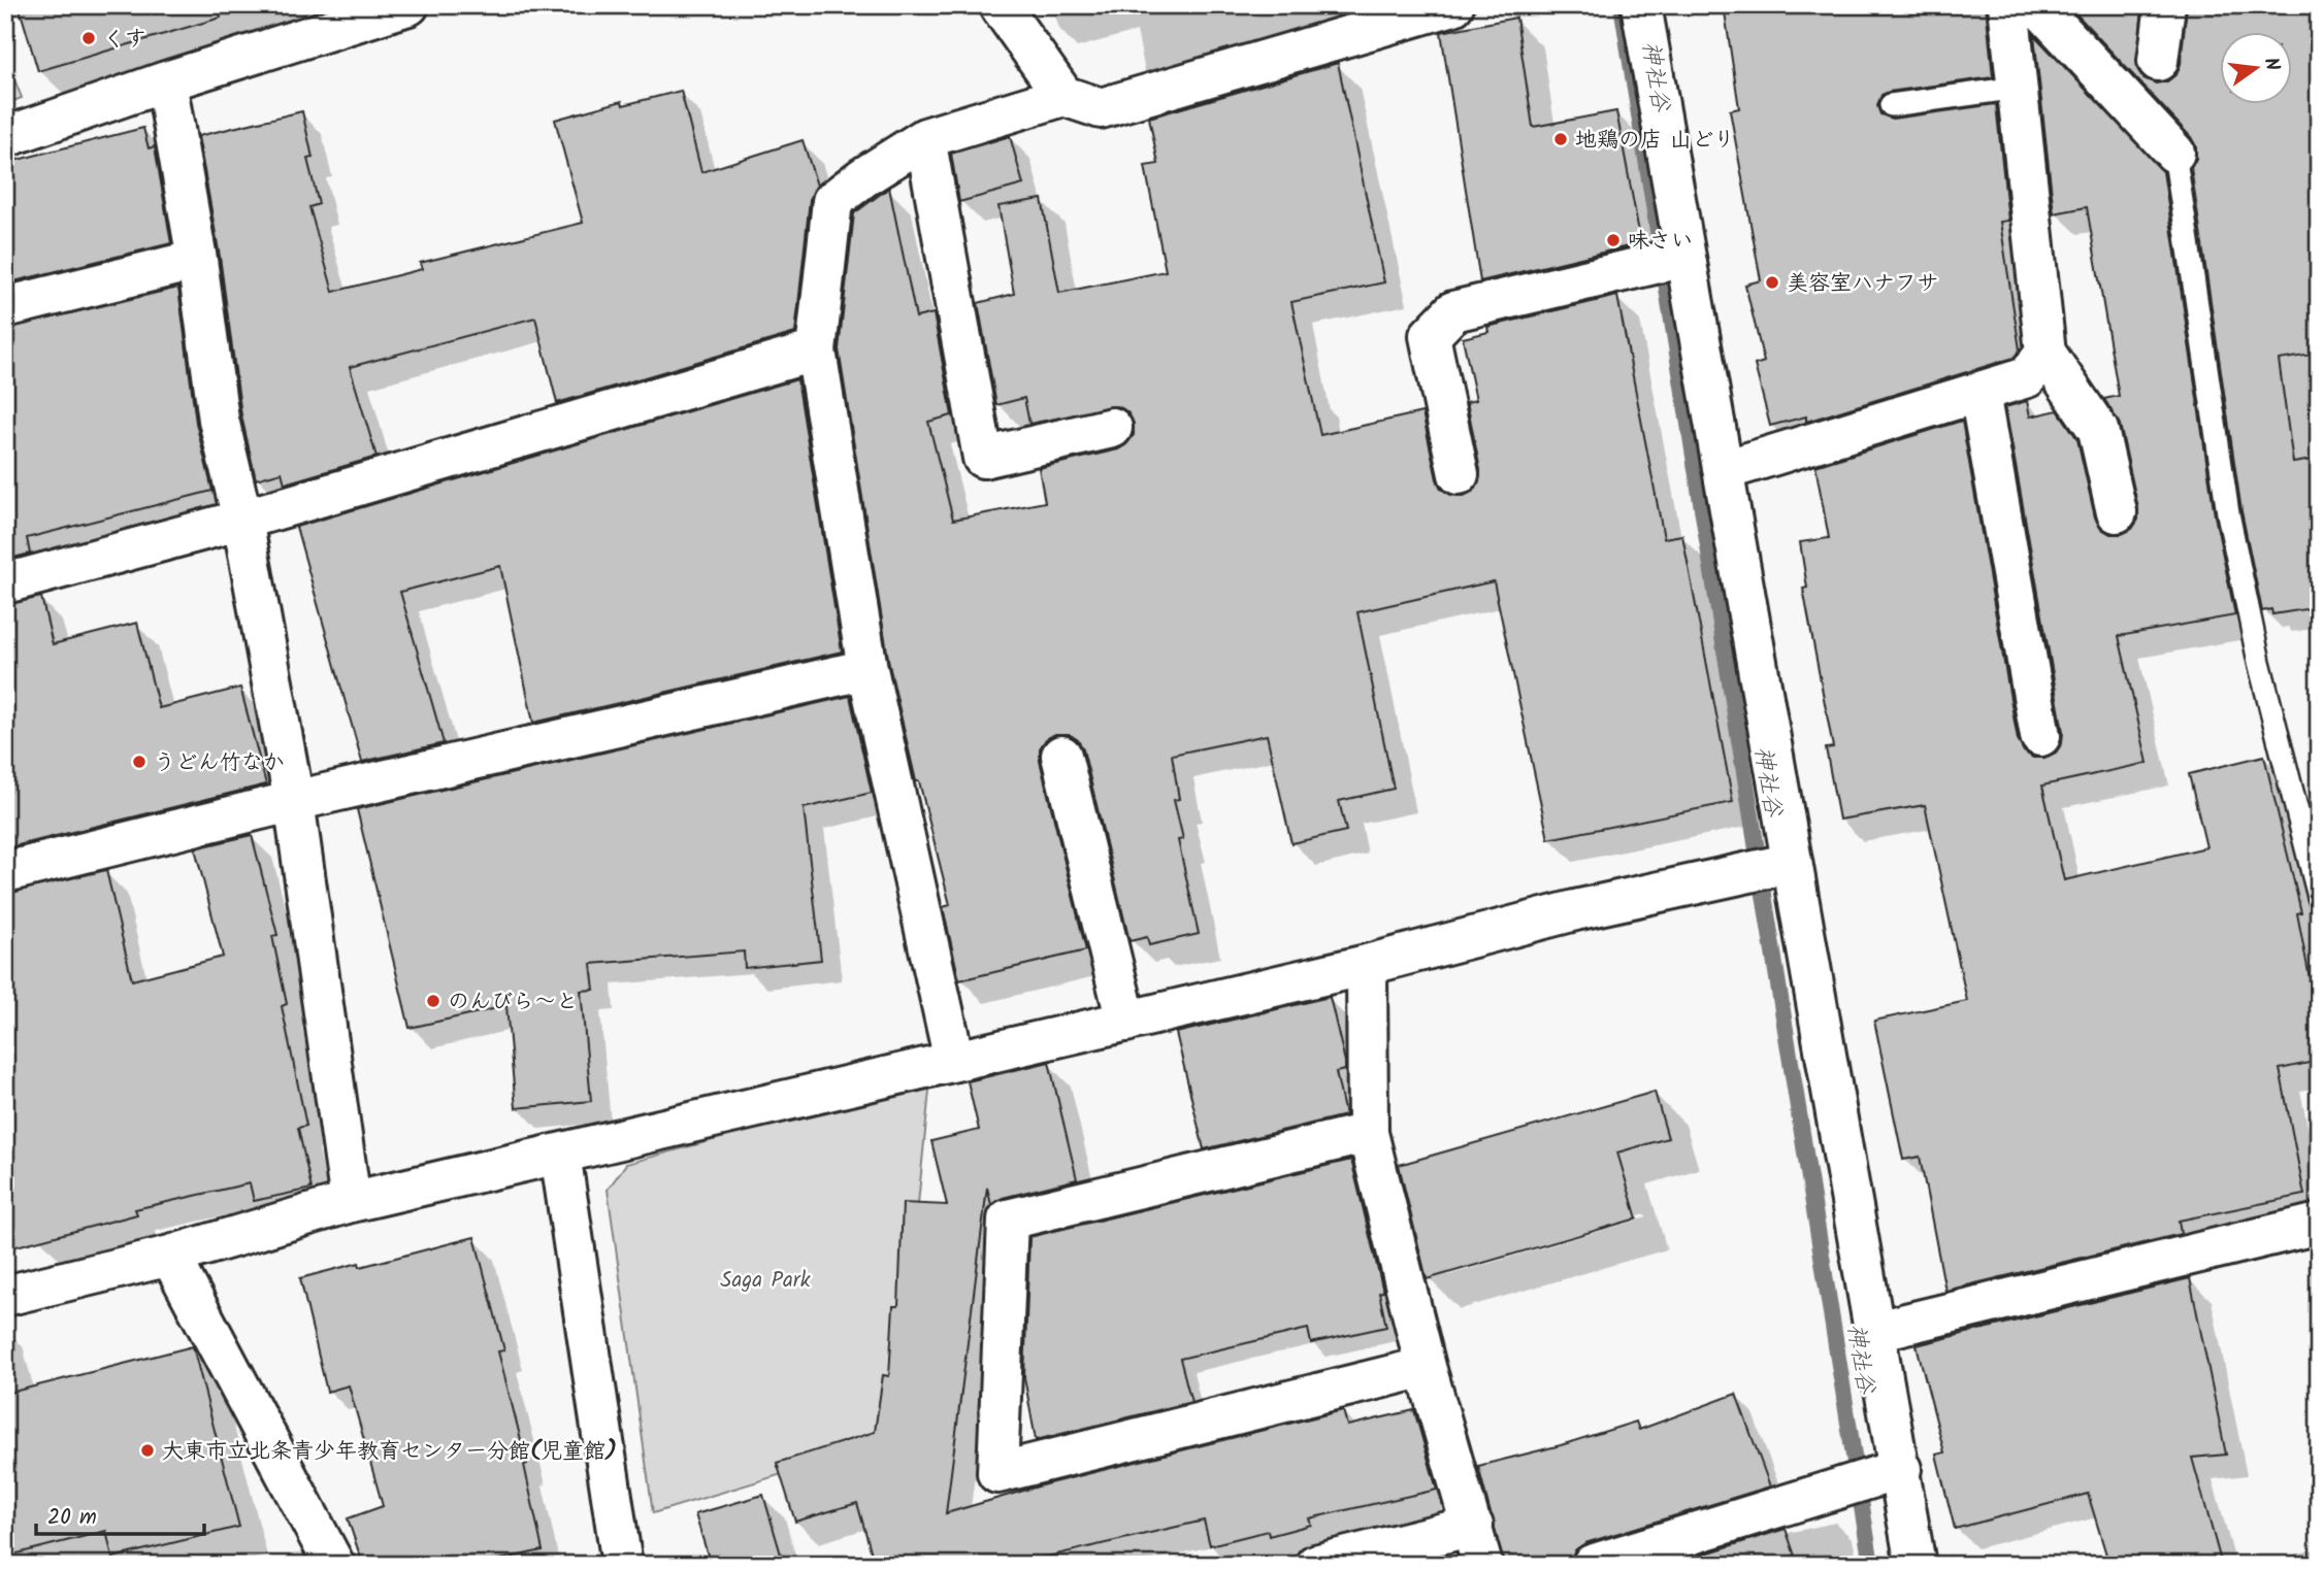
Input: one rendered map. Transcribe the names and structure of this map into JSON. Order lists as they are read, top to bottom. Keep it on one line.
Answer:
{"water":["神社谷"],"parks":["Saga Park"],"places":["くす","地鶏の店 山どり","味さい","美容室ハナフサ","うどん竹なか","のんびら～と","大東市立北条青少年教育センター分館(児童館)"],"scale_bar":"20 m","north":"right"}
